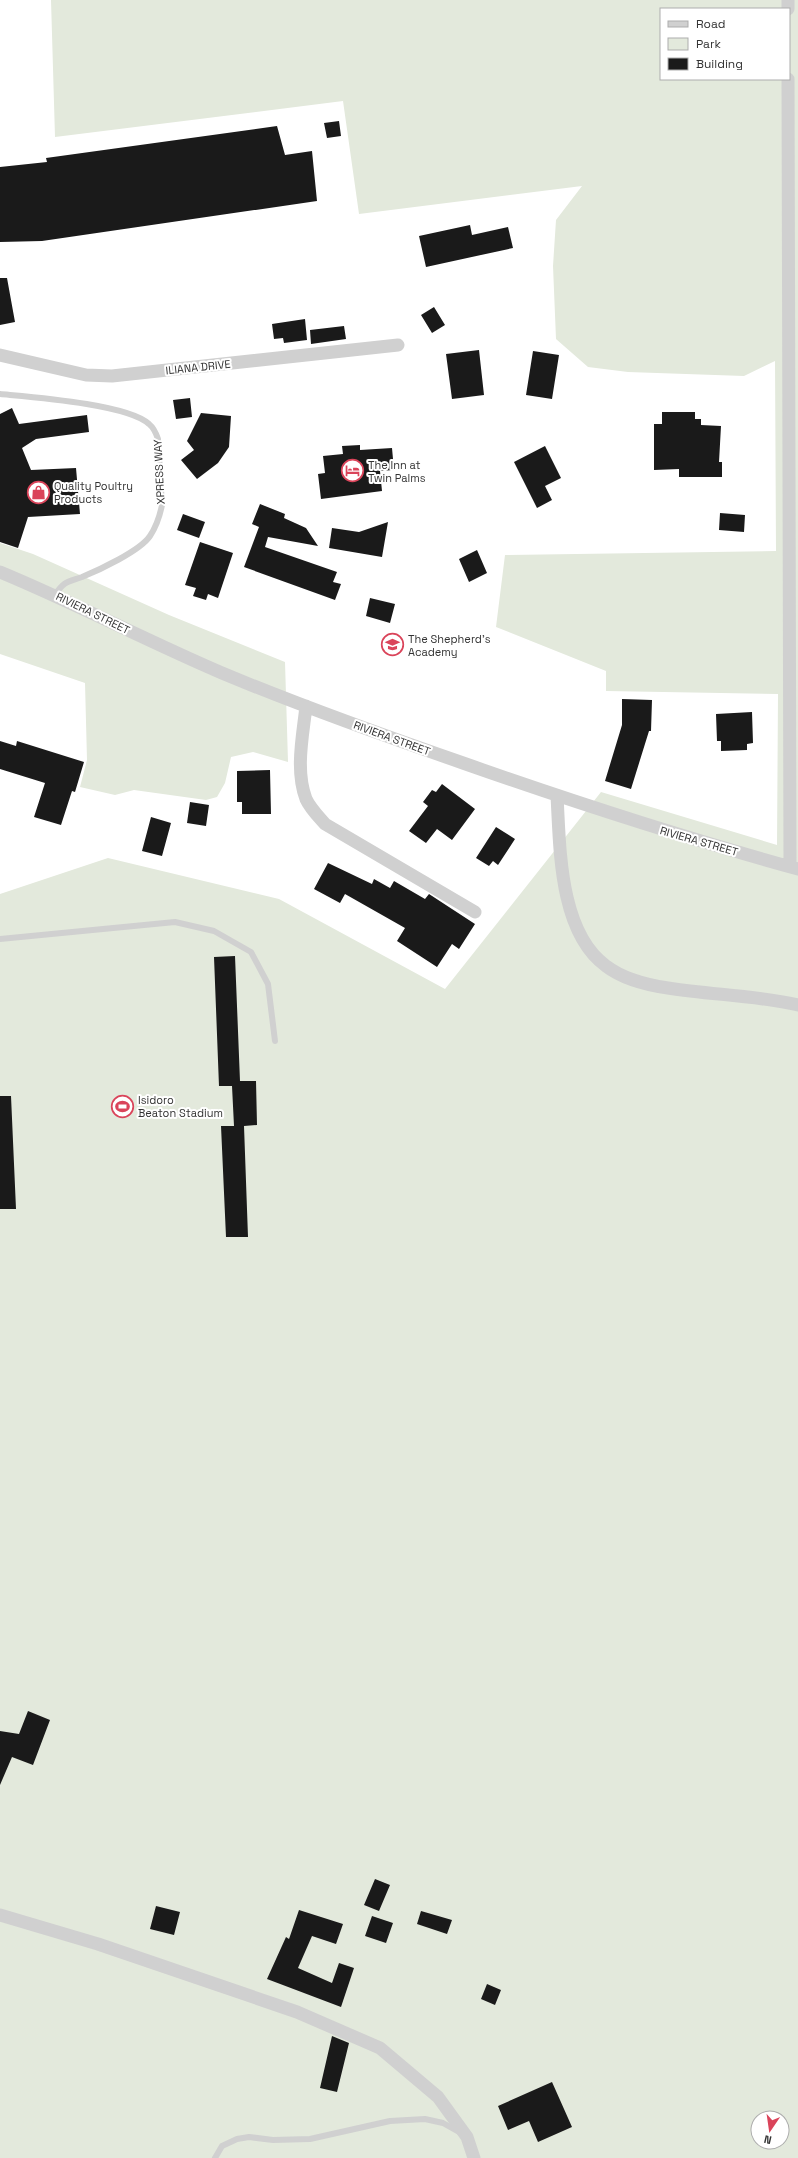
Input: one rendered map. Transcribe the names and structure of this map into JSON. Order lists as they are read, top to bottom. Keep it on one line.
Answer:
{"streets":{"street":["ILIANA DRIVE","RIVIERA STREET"],"lane":["XPRESS WAY"]},"crossings":[["XPRESS WAY","RIVIERA STREET"]],"places":{"hotel":["The Inn at Twin Palms"],"shop":["Quality Poultry Products"],"school or university":["The Shepherd’s Academy"],"sports":["Isidoro Beaton Stadium"]},"legend":["Road","Park","Building"],"north":"bottom"}
